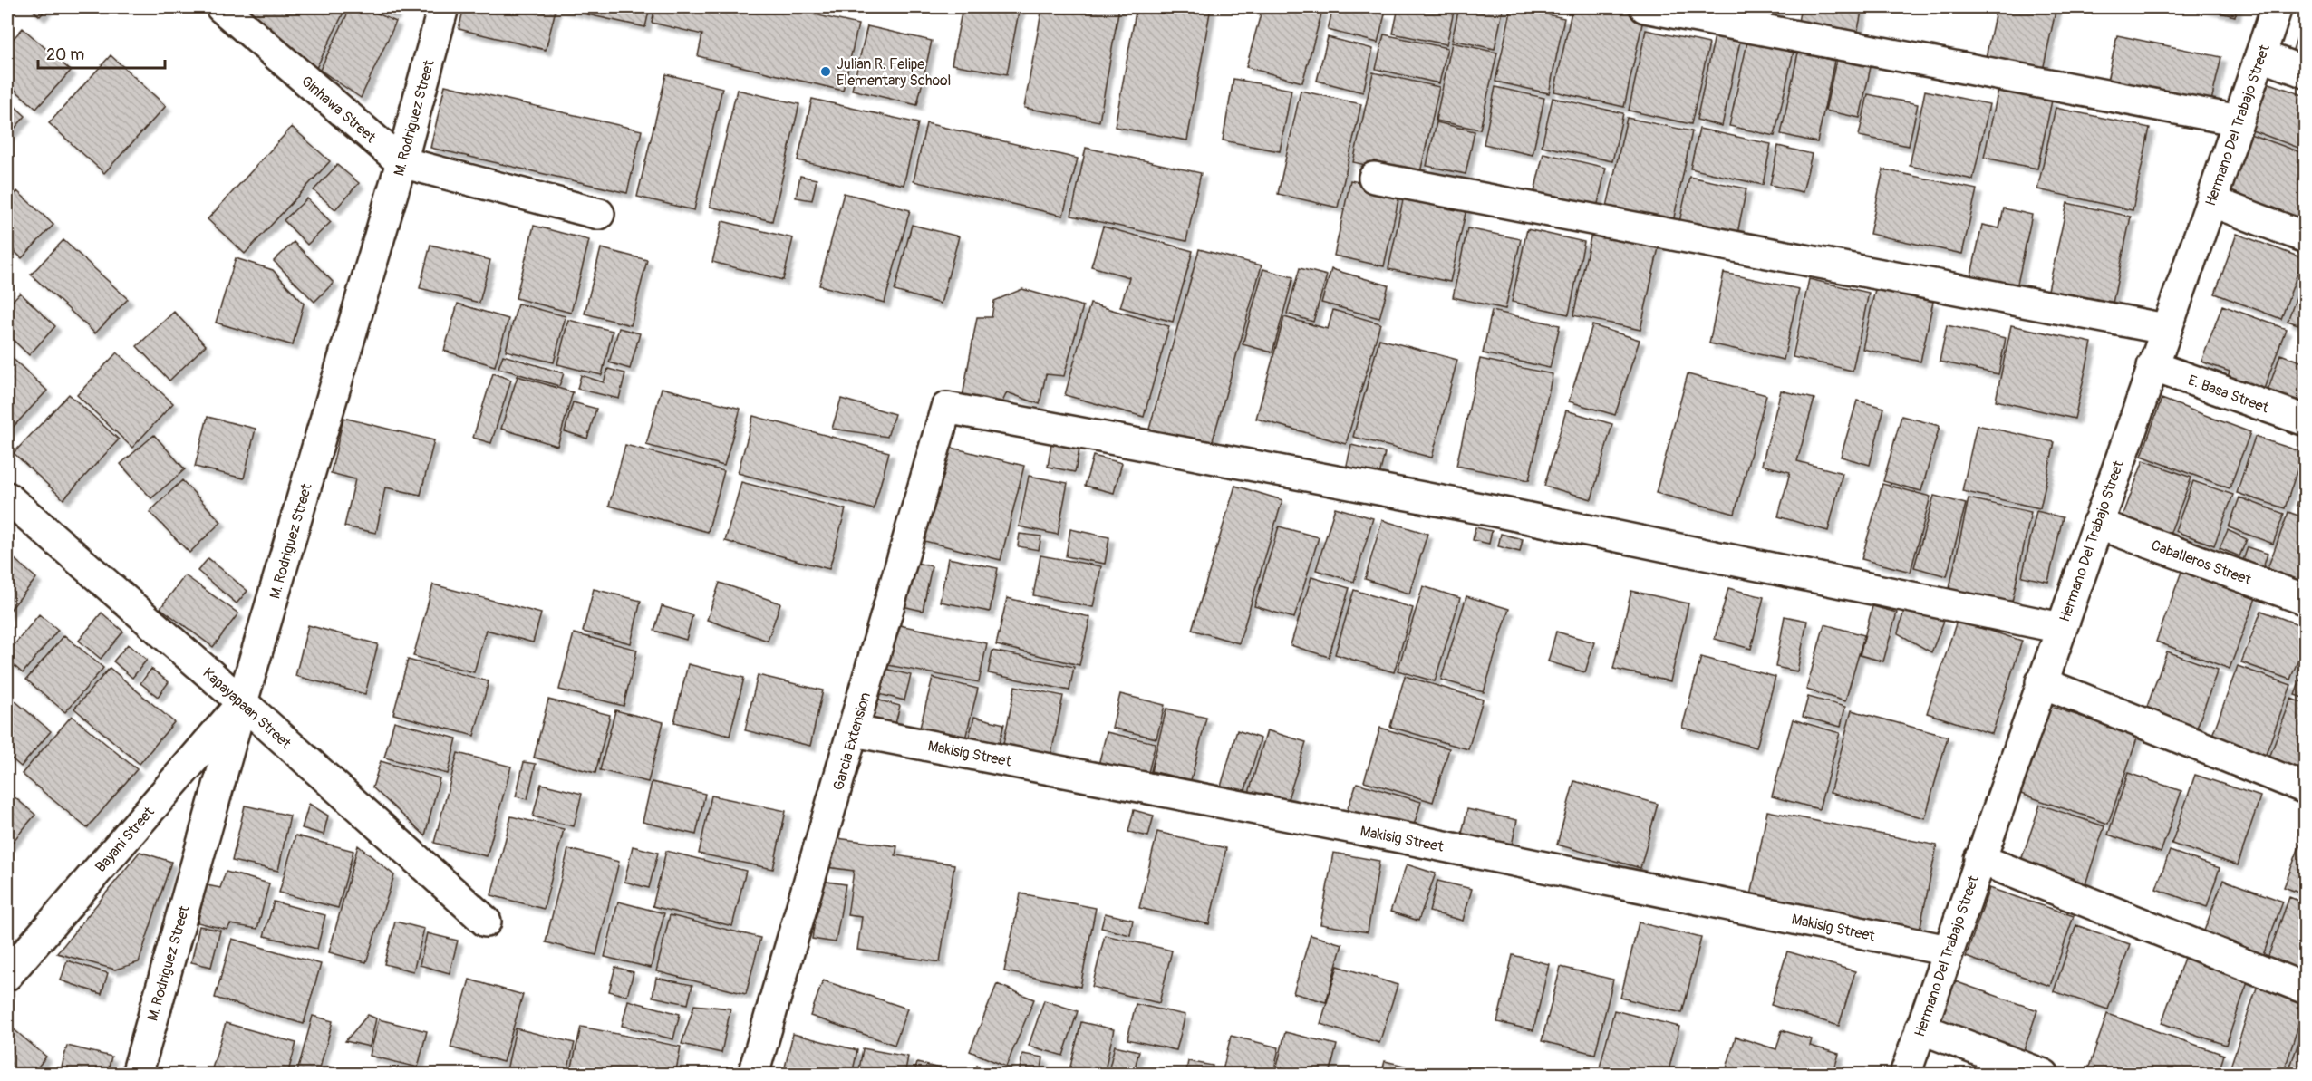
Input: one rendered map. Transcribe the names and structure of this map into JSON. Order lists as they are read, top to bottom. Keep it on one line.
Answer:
{"streets":{"street":["Ginhawa Street","M. Rodriguez Street","Hermano Del Trabajo Street","E. Basa Street","Caballeros Street","Kapayapaan Street","Garcia Extension","Makisig Street","Bayani Street"]},"crossings":[["Ginhawa Street","M. Rodriguez Street"],["M. Rodriguez Street","Kapayapaan Street"],["M. Rodriguez Street","Bayani Street"],["Hermano Del Trabajo Street","E. Basa Street"],["Hermano Del Trabajo Street","Caballeros Street"],["Hermano Del Trabajo Street","Garcia Extension"],["Hermano Del Trabajo Street","Makisig Street"],["Kapayapaan Street","Bayani Street"],["Garcia Extension","Makisig Street"]],"places":["Julian R. Felipe Elementary School"],"scale_bar":"20 m"}
